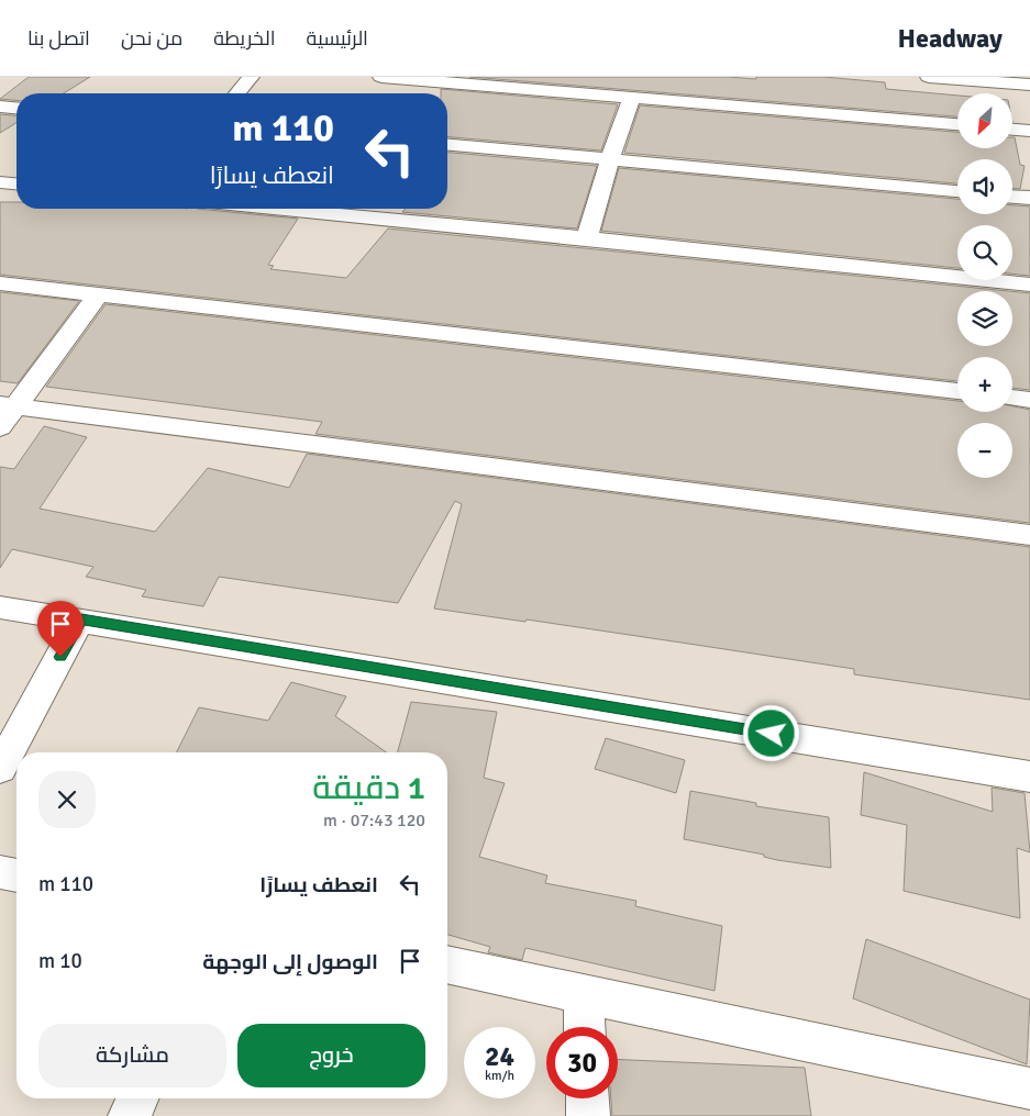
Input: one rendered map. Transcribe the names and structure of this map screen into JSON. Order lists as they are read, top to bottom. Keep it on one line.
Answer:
{"north":"bottom left","page":{"header":"Headway","nav":["الرئيسية","الخريطة","من نحن","اتصل بنا"],"map_buttons":["+","−"],"turn":["110 m","انعطف يسارًا"],"heading":["1 دقيقة","120 m · 07:43"],"list":[{"name":"انعطف يسارًا","value":"110 m"},{"name":"الوصول إلى الوجهة","value":"10 m"}],"buttons":["خروج","مشاركة"],"speed":"24 km/h","limit":"30"}}
